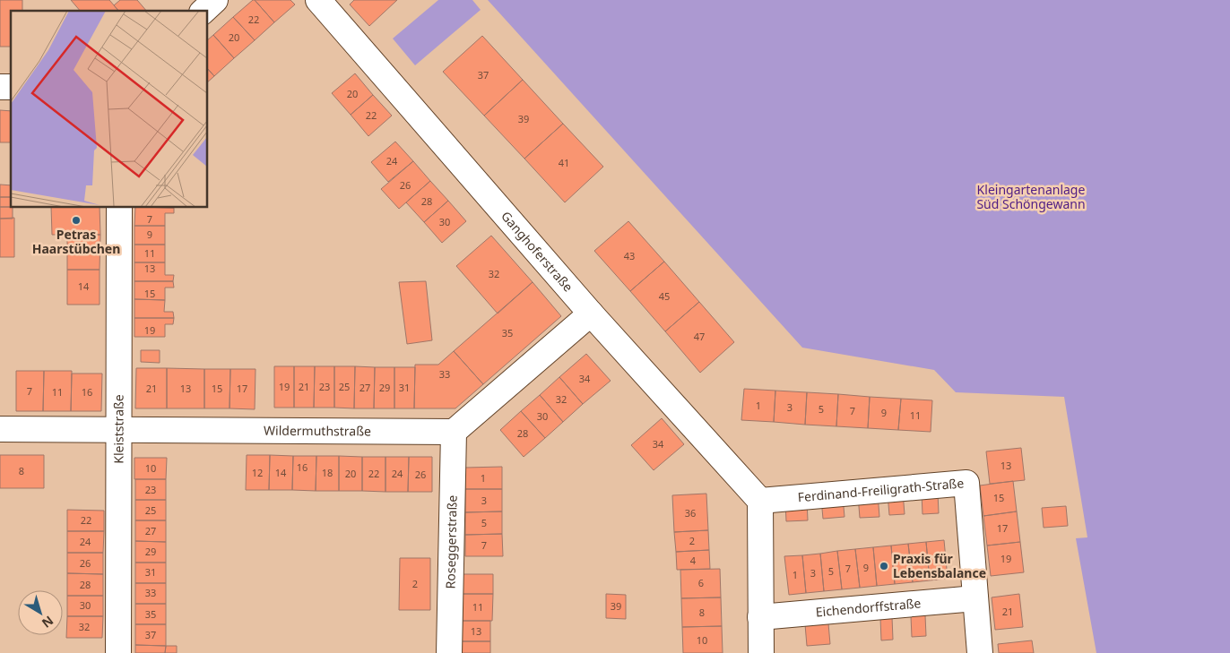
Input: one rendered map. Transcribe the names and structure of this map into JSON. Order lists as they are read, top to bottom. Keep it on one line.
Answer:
{"streets":{"street":["Ganghoferstraße","Kleiststraße","Wildermuthstraße","Ferdinand-Freiligrath-Straße","Roseggerstraße","Eichendorffstraße"]},"crossings":[["Ganghoferstraße","Ferdinand-Freiligrath-Straße"],["Kleiststraße","Wildermuthstraße"],["Wildermuthstraße","Roseggerstraße"],["Ferdinand-Freiligrath-Straße","Eichendorffstraße"]],"parks":["Kleingartenanlage Süd Schöngewann"],"places":["Petras Haarstübchen","Praxis für Lebensbalance"],"house_numbers":["22","20","37","20","22","39","24","41","26","28","7","30","9","11","43","13","32","14","15","45","19","35","47","33","34","19","21","23","25","27","29","31","21","13","15","17","7","11","16","32","1","3","5","7","9","11","30","28","34","13","16","10","8","12","14","18","20","22","24","26","1","23","15","3","25","36","22","5","17","27","2","24","7","29","19","4","26","9","7","5","31","3","1","6","2","28","33","30","39","11","21","8","35","32","13","37","10"],"north":"bottom right"}
